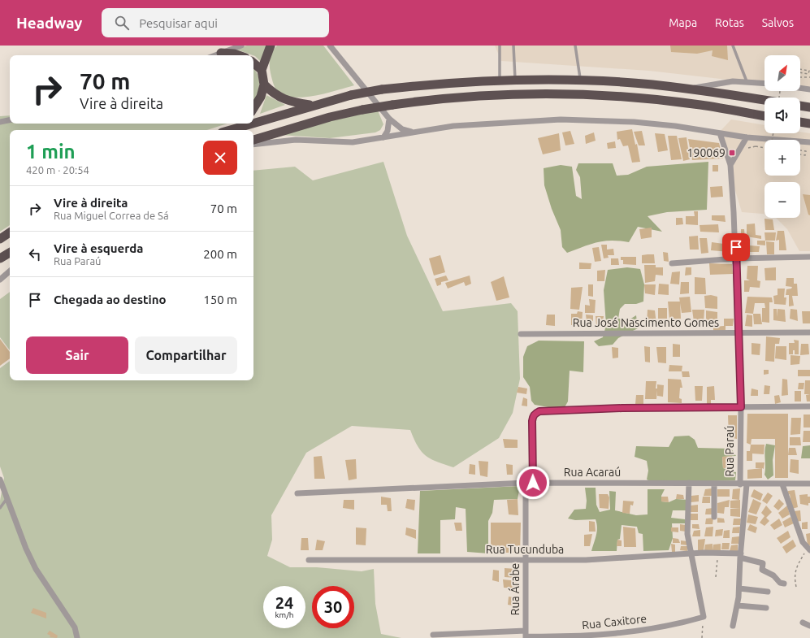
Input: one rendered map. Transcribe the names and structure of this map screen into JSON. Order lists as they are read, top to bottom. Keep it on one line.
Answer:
{"streets":{"street":["Rua José Nascimento Gomes","Rua Paraú","Rua Acaraú","Rua Tucunduba","Rua Árabe","Rua Caxitore"]},"crossings":[["Rua José Nascimento Gomes","Rua Paraú"],["Rua Paraú","Rua Acaraú"],["Rua Acaraú","Rua Árabe"],["Rua Tucunduba","Rua Árabe"],["Rua Árabe","Rua Caxitore"]],"places":{"transit":["190069"]},"north":"top right","page":{"header":"Headway","search":"Pesquisar aqui","nav":["Mapa","Rotas","Salvos"],"map_buttons":["+","−"],"turn":["70 m","Vire à direita"],"heading":["1 min","420 m · 20:54"],"list":[{"name":"Vire à direita","note":"Rua Miguel Correa de Sá","value":"70 m"},{"name":"Vire à esquerda","note":"Rua Paraú","value":"200 m"},{"name":"Chegada ao destino","value":"150 m"}],"buttons":["Sair","Compartilhar"],"speed":"24 km/h","limit":"30"}}
